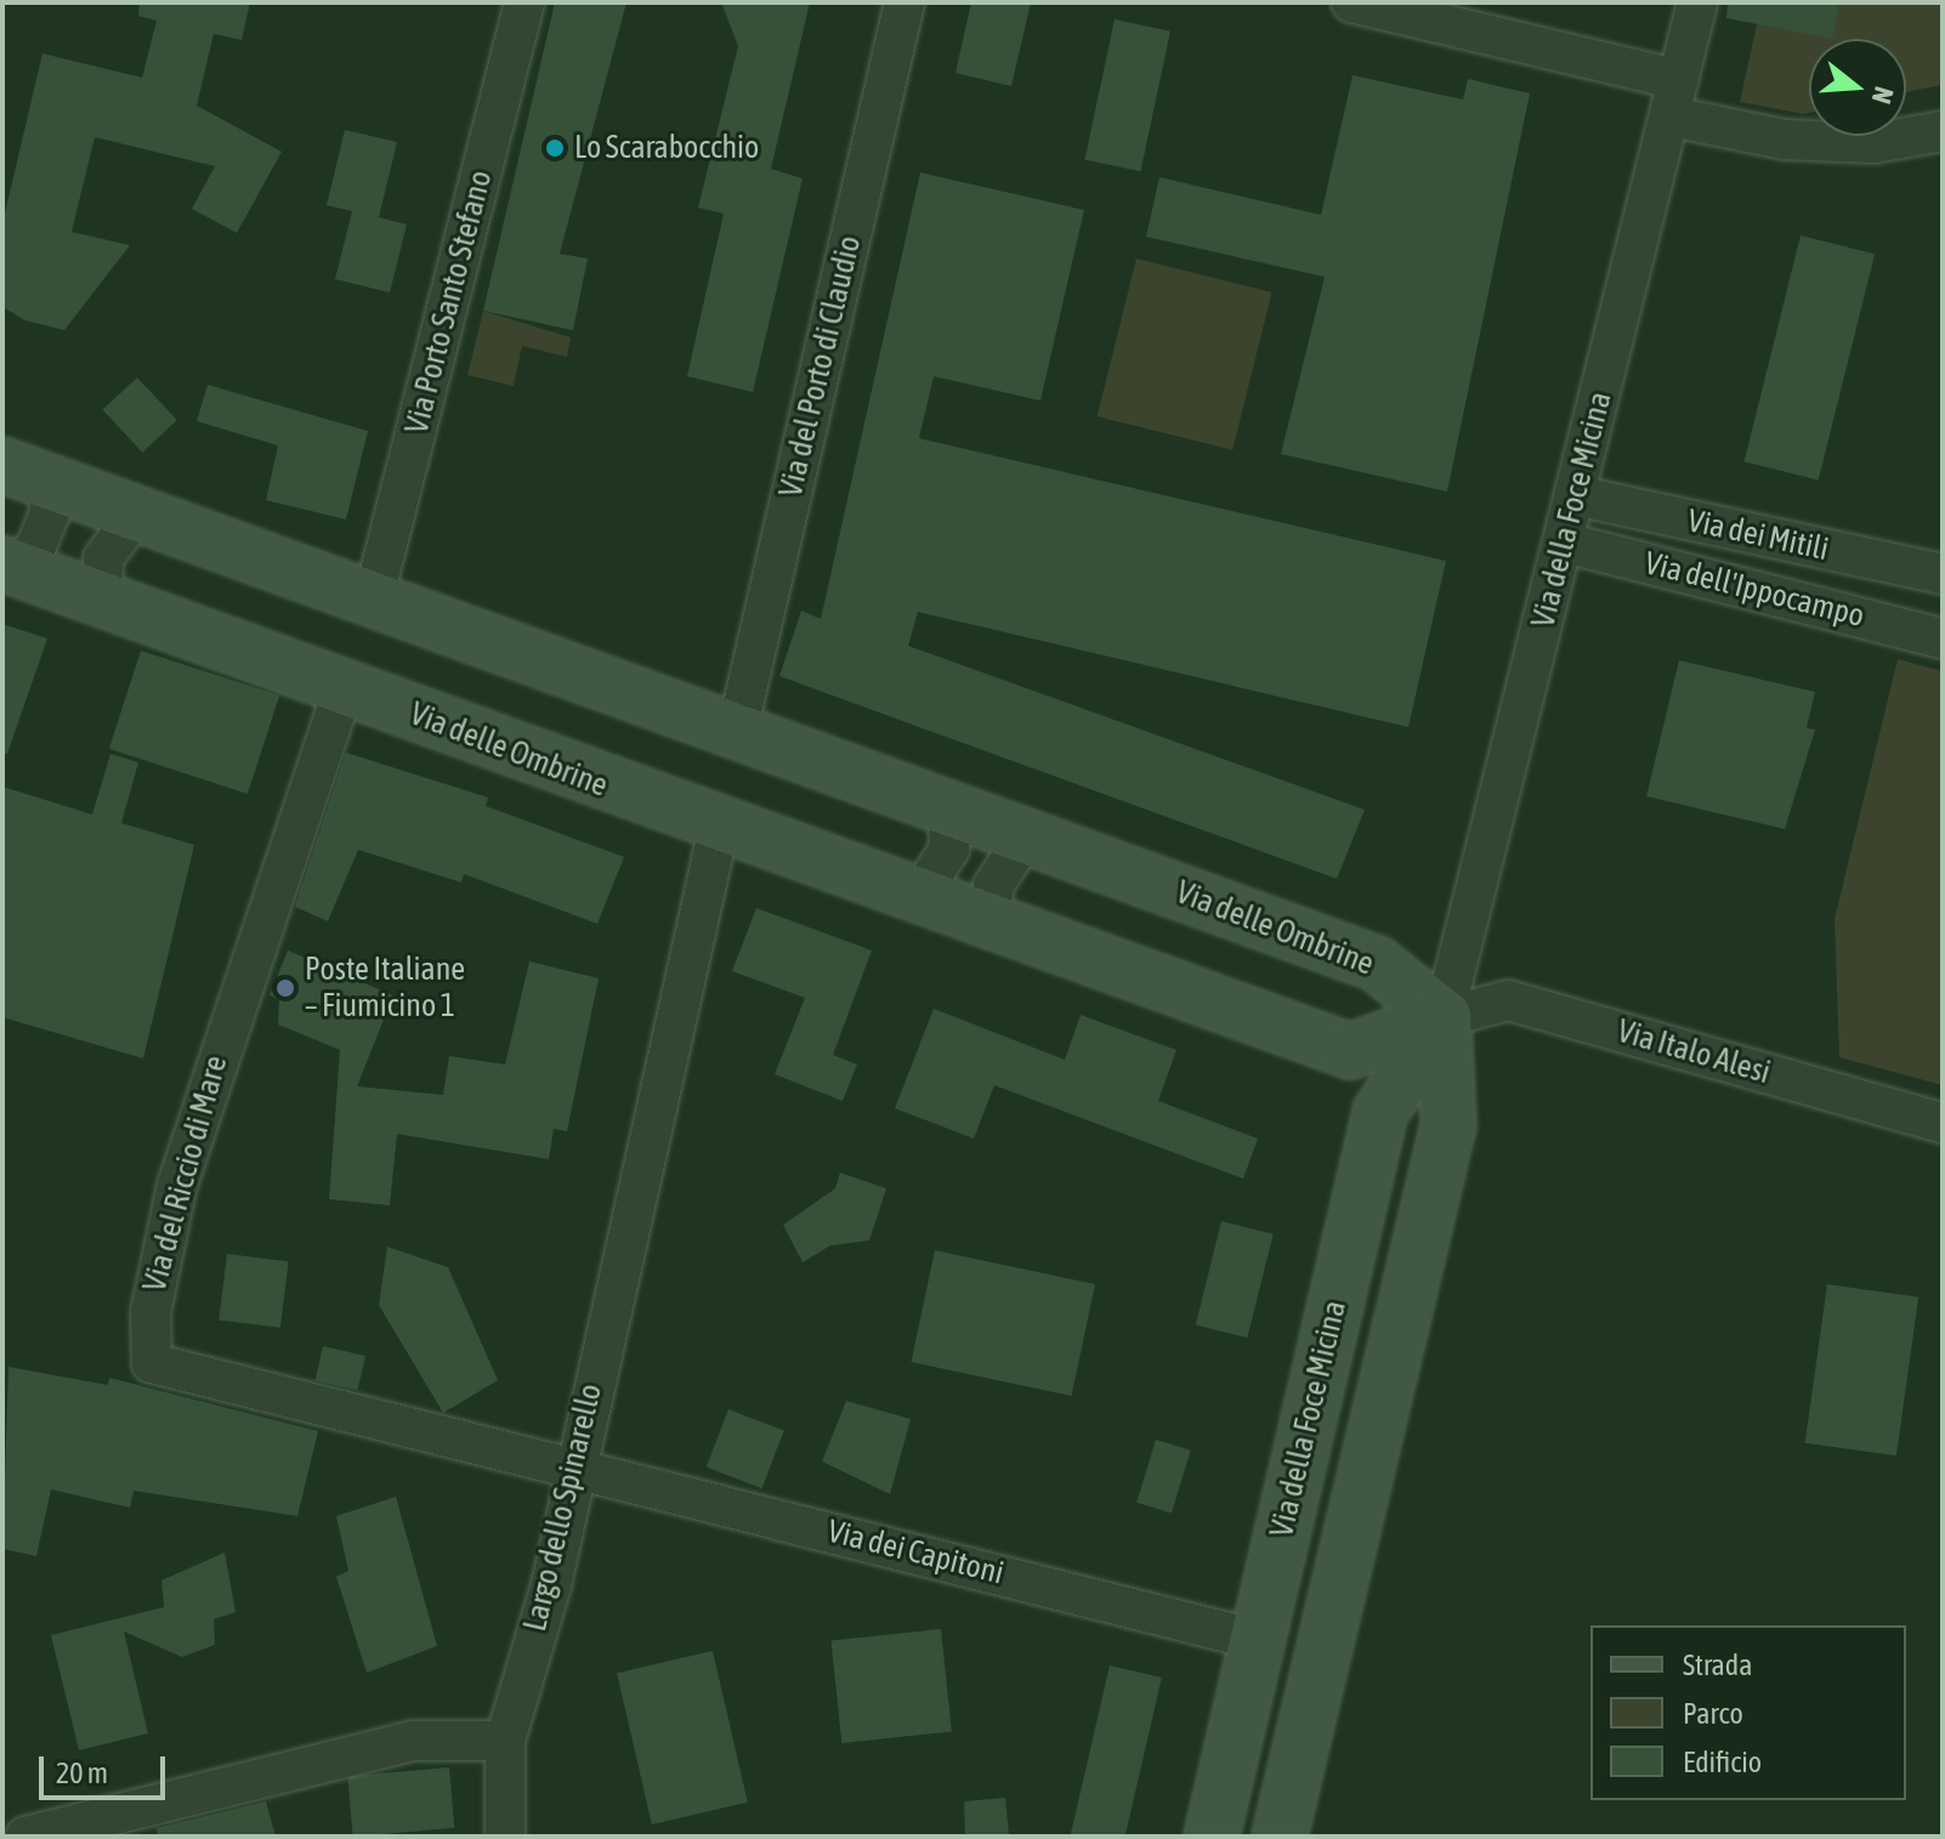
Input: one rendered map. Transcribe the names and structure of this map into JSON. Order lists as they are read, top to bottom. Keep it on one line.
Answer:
{"streets":{"street":["Via Porto Santo Stefano","Via del Porto di Claudio","Via della Foce Micina","Via dei Mitili","Via dell'Ippocampo","Via delle Ombrine","Via Italo Alesi","Via del Riccio di Mare","Largo dello Spinarello","Via dei Capitoni"]},"crossings":[["Via Porto Santo Stefano","Via delle Ombrine"],["Via del Porto di Claudio","Via delle Ombrine"],["Via della Foce Micina","Via dei Mitili"],["Via della Foce Micina","Via dell'Ippocampo"],["Via della Foce Micina","Via delle Ombrine"],["Via della Foce Micina","Via Italo Alesi"],["Via della Foce Micina","Via dei Capitoni"],["Via delle Ombrine","Via Italo Alesi"],["Via delle Ombrine","Via del Riccio di Mare"],["Via delle Ombrine","Largo dello Spinarello"],["Via del Riccio di Mare","Largo dello Spinarello"],["Via del Riccio di Mare","Via dei Capitoni"],["Largo dello Spinarello","Via dei Capitoni"]],"places":["Lo Scarabocchio","Poste Italiane – Fiumicino 1"],"legend":["Strada","Parco","Edificio"],"scale_bar":"20 m","north":"right"}
